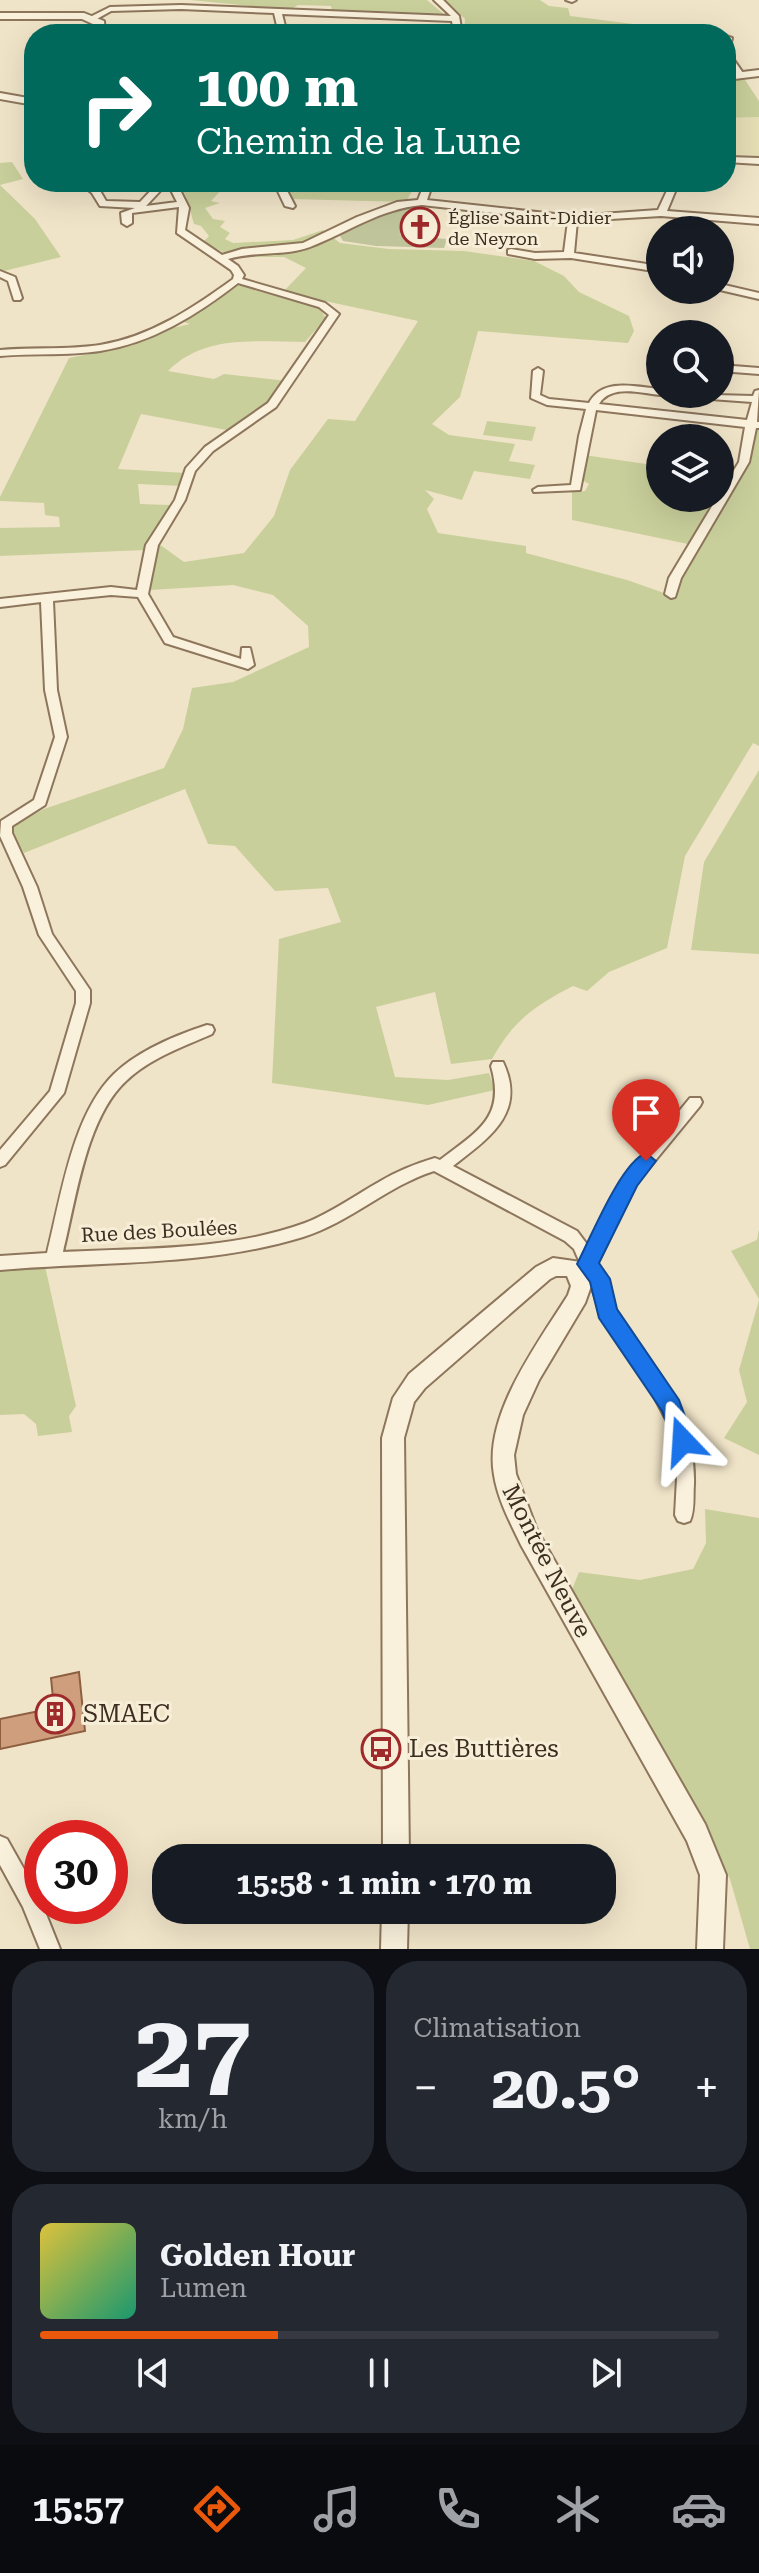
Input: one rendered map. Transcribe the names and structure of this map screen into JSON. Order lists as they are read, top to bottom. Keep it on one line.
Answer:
{"streets":{"street":["Rue des Boulées","Montée Neuve"]},"places":{"church":["Église Saint-Didier de Neyron"],"building":["SMAEC"],"bus stop":["Les Buttières"]},"page":{"turn":["100 m","Chemin de la Lune"],"limit":"30","trip":"15:58 · 1 min · 170 m","tile":[["27","km/h"],"Climatisation"],"heat":["−","20.5°","+"],"song":["Golden Hour","Lumen"],"tabs":"15:57"}}
